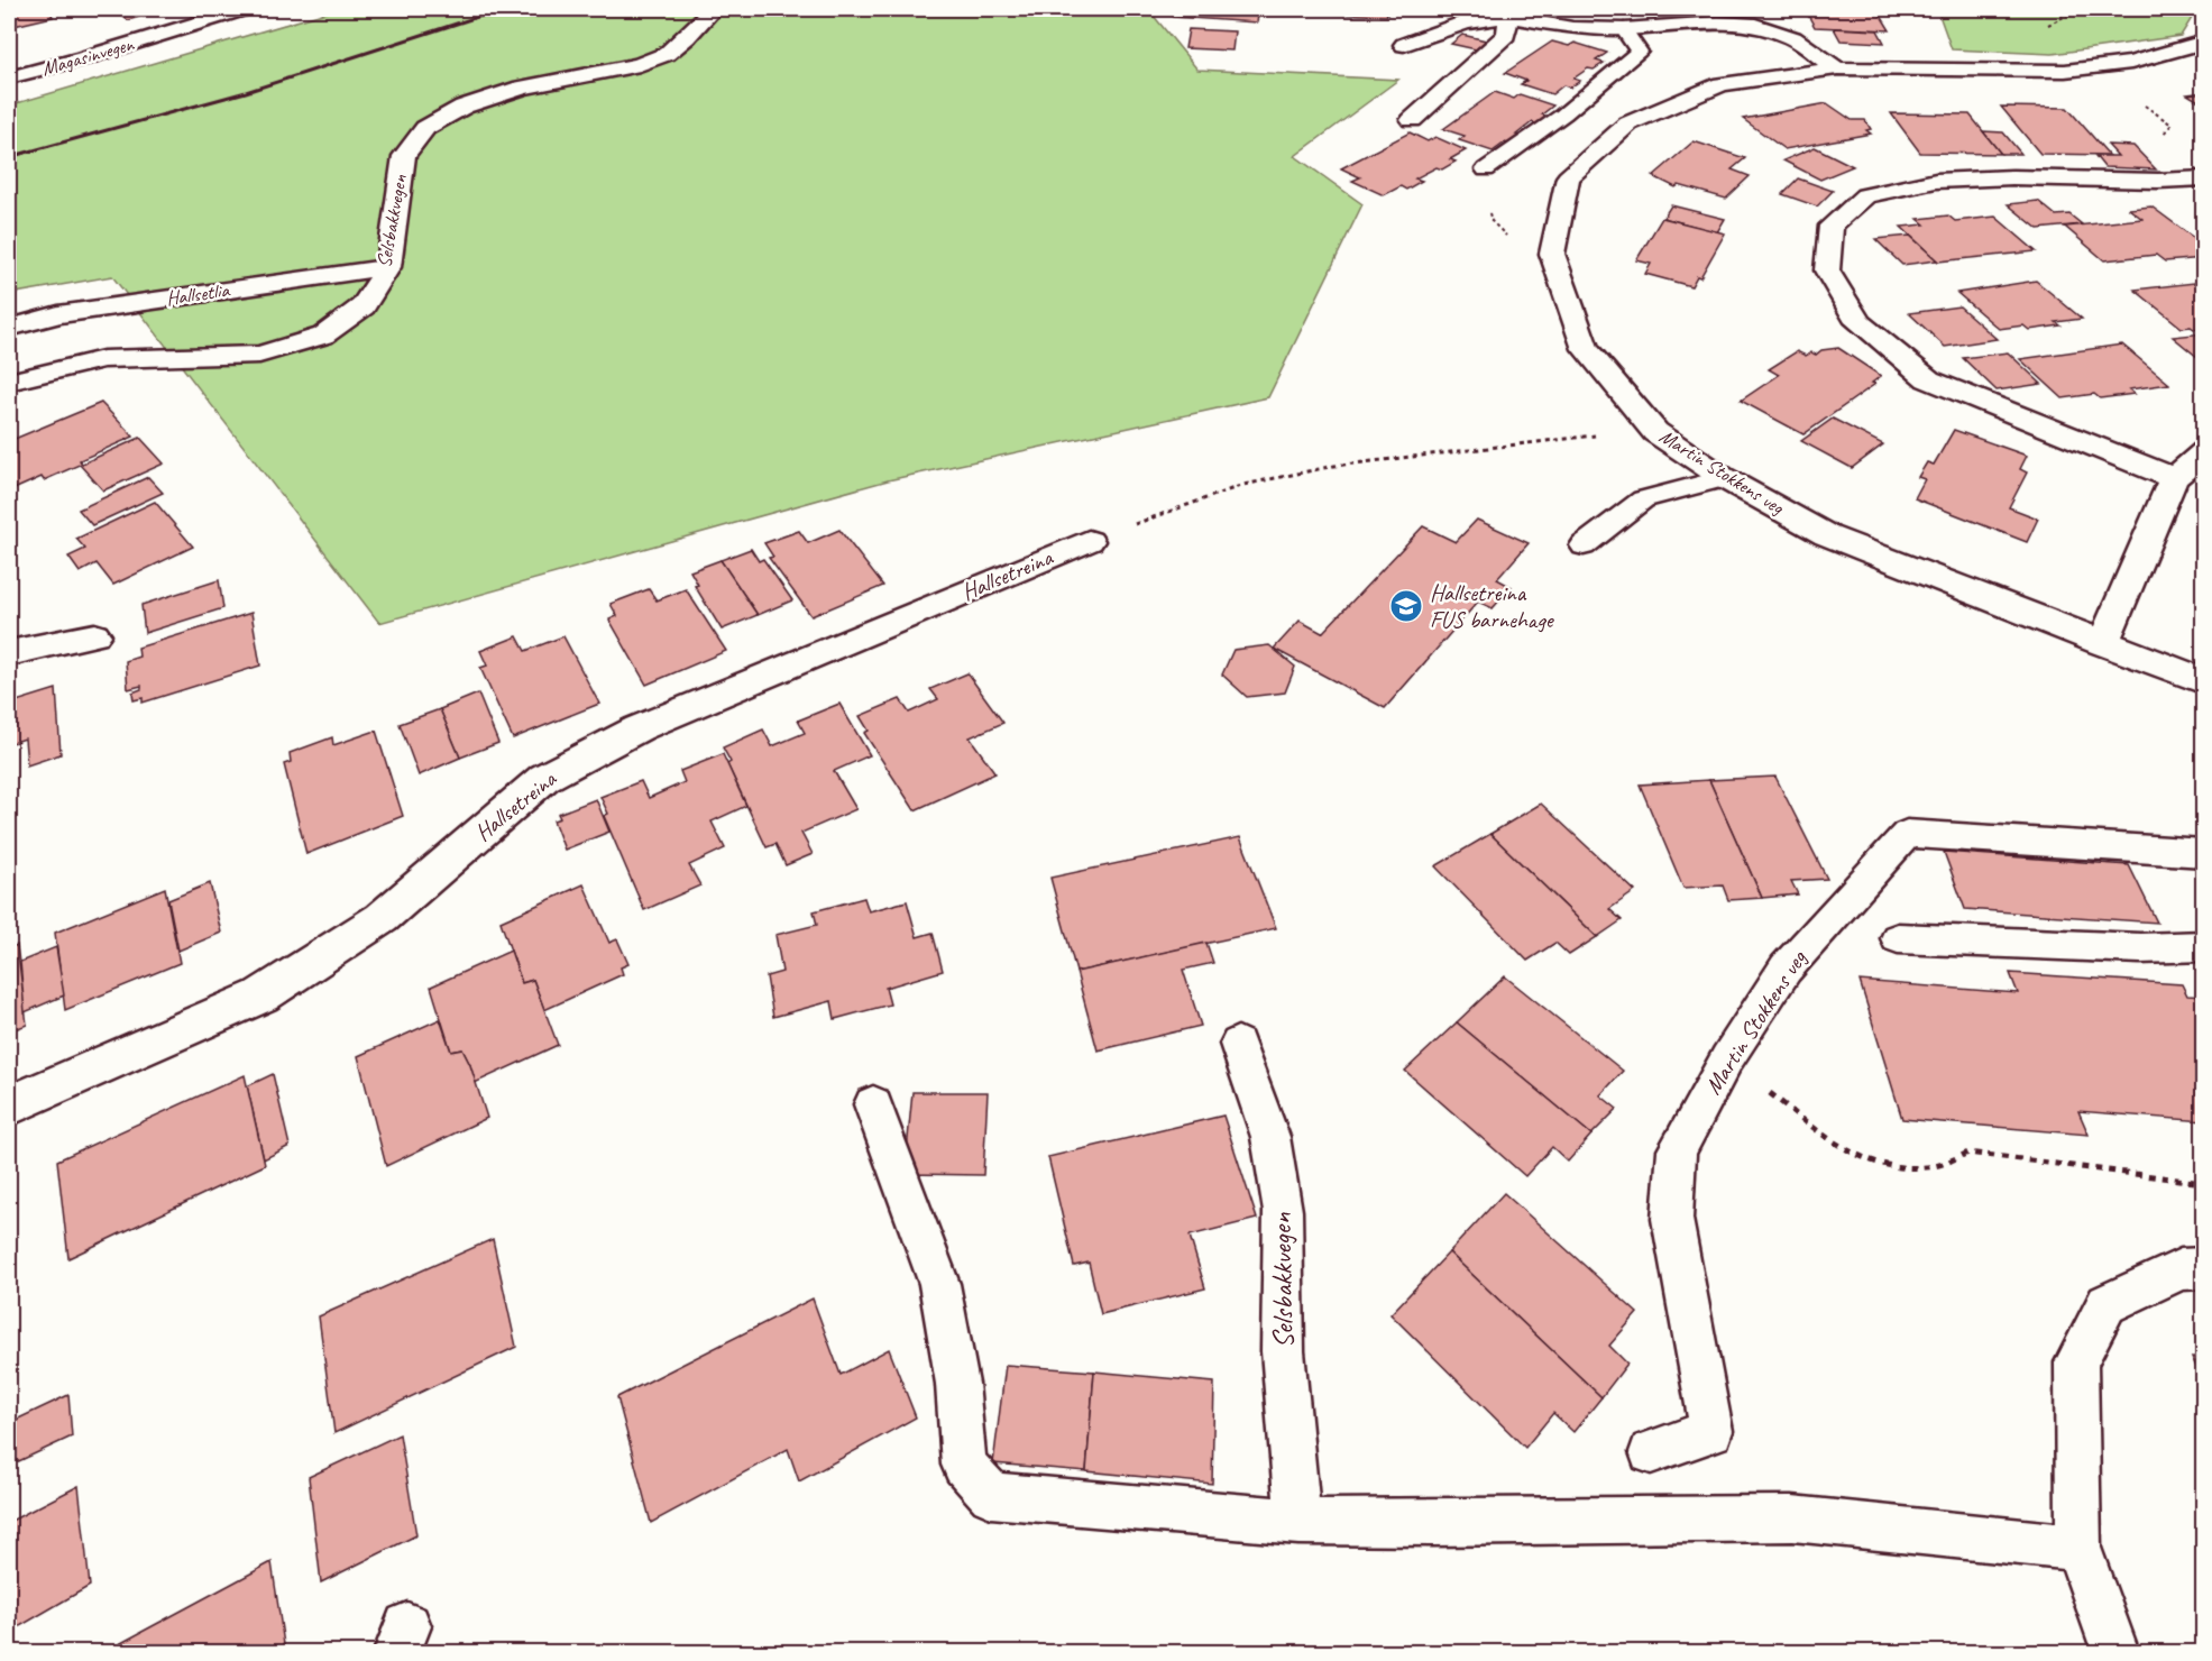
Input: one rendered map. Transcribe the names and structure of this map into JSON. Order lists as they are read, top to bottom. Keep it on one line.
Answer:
{"streets":{"street":["Magasinvegen","Selsbakkvegen","Hallsetlia","Martin Stokkens veg","Hallsetreina"]},"crossings":[["Selsbakkvegen","Hallsetlia"]],"places":{"school or university":["Hallsetreina FUS barnehage"]}}
